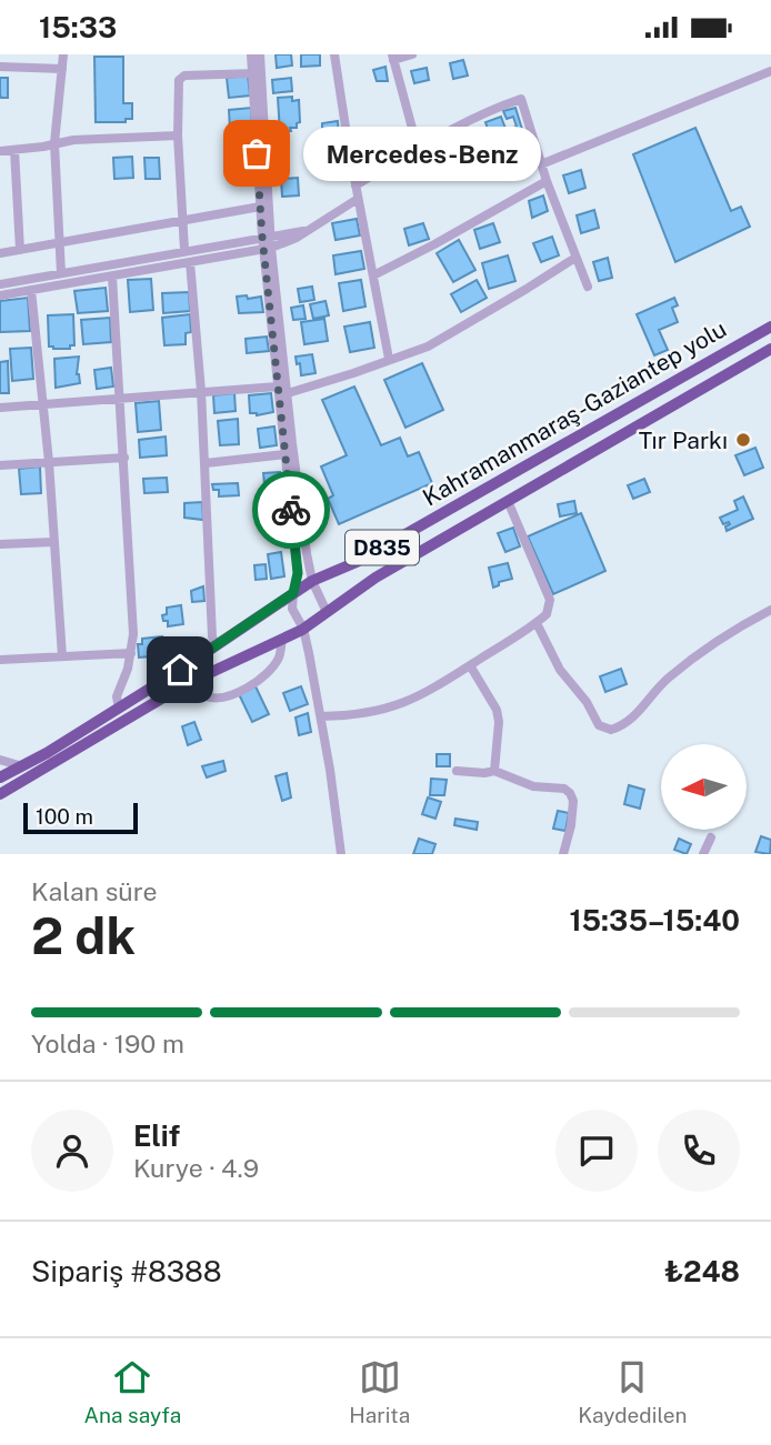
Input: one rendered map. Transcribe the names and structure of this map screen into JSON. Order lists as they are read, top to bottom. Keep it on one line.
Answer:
{"streets":{"highway":["Kahramanmaraş-Gaziantep yolu","D835"]},"places":["Mercedes-Benz","Tır Parkı"],"scale_bar":"100 m","north":"left","page":{"status":"15:33","bubble":"Mercedes-Benz","scale":"100 m","heading":["2 dk","Kalan süre","15:35–15:40"],"panel":["Elif","Kurye · 4.9","Sipariş #8388","₺248"],"bar":"Yolda · 190 m","tabs":["Ana sayfa","Harita","Kaydedilen"]}}
